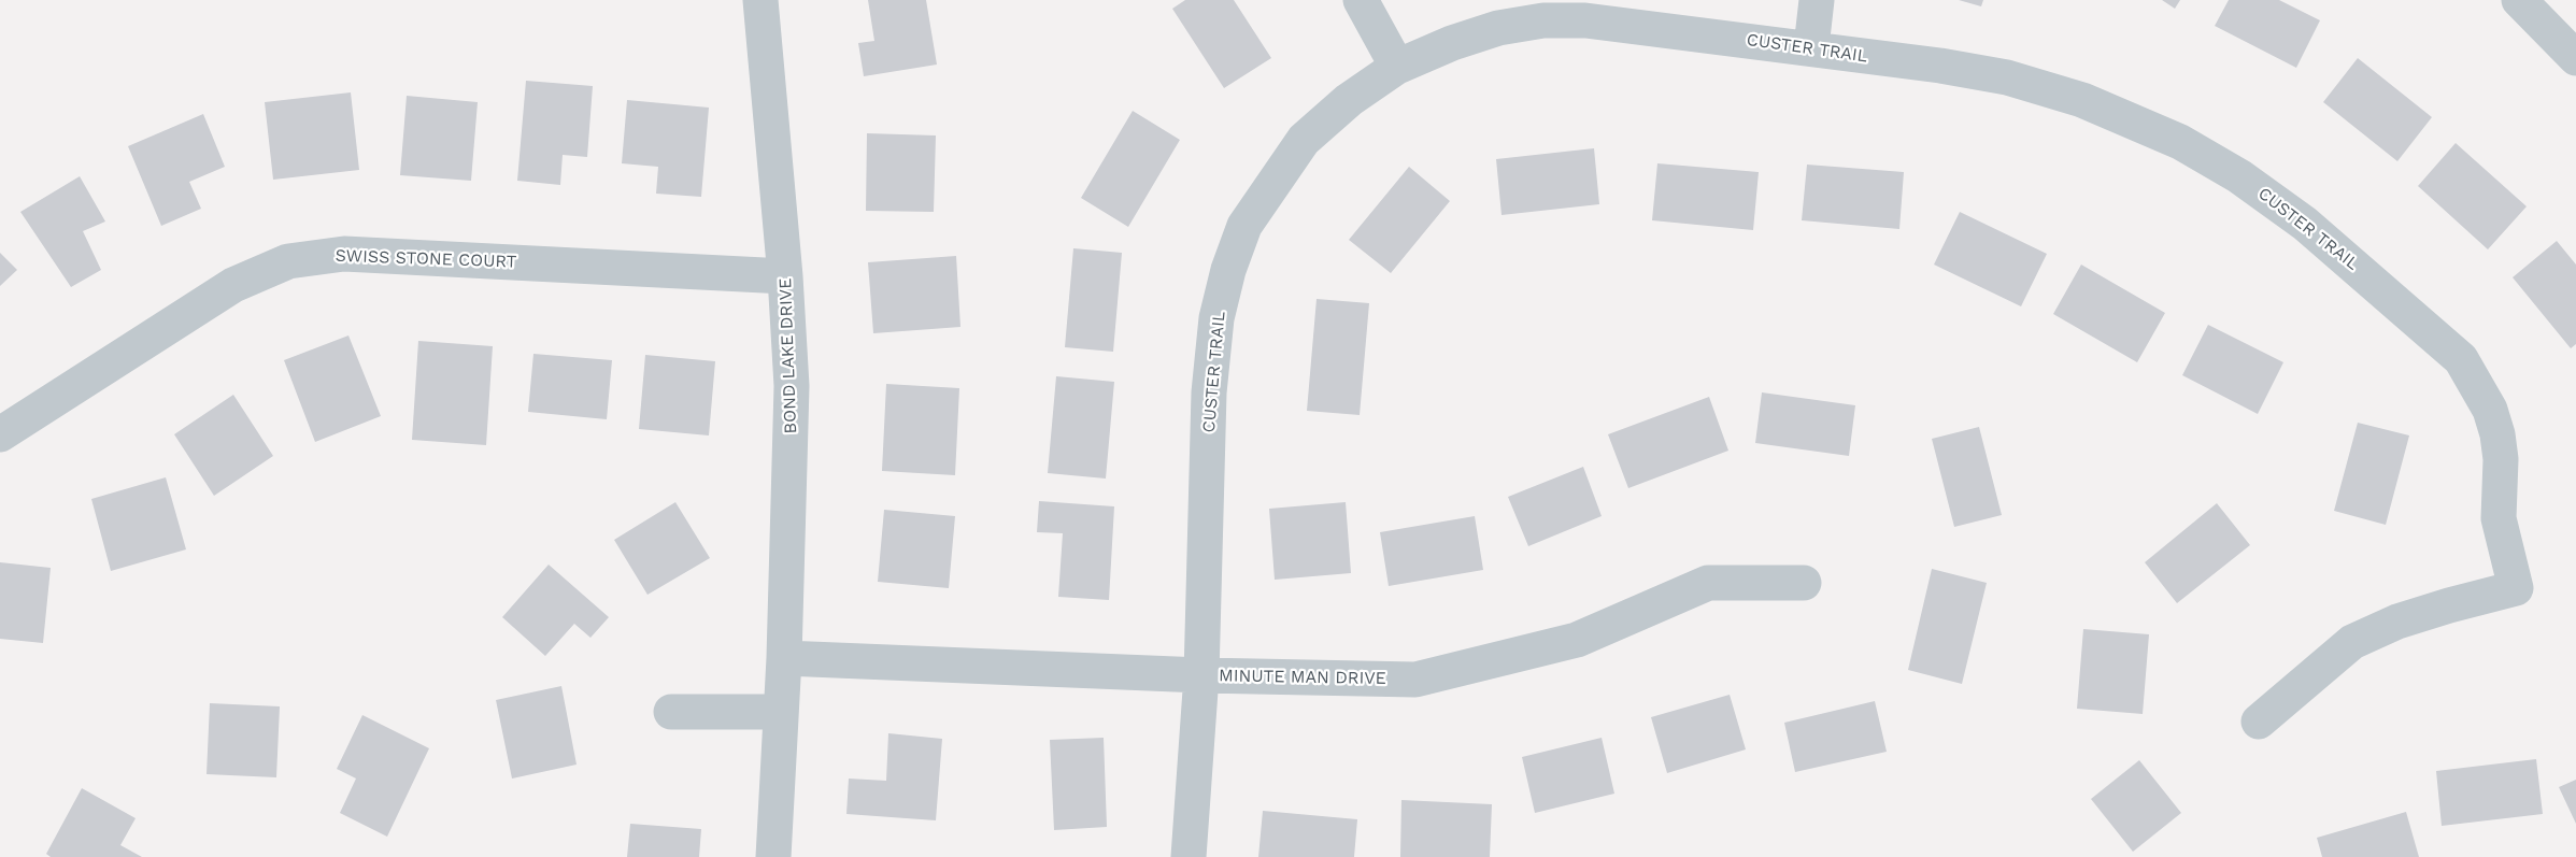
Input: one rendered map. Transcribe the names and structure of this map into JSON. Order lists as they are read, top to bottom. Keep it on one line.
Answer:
{"streets":{"street":["CUSTER TRAIL","SWISS STONE COURT","BOND LAKE DRIVE","MINUTE MAN DRIVE"]},"crossings":[["CUSTER TRAIL","MINUTE MAN DRIVE"],["SWISS STONE COURT","BOND LAKE DRIVE"],["BOND LAKE DRIVE","MINUTE MAN DRIVE"]]}
